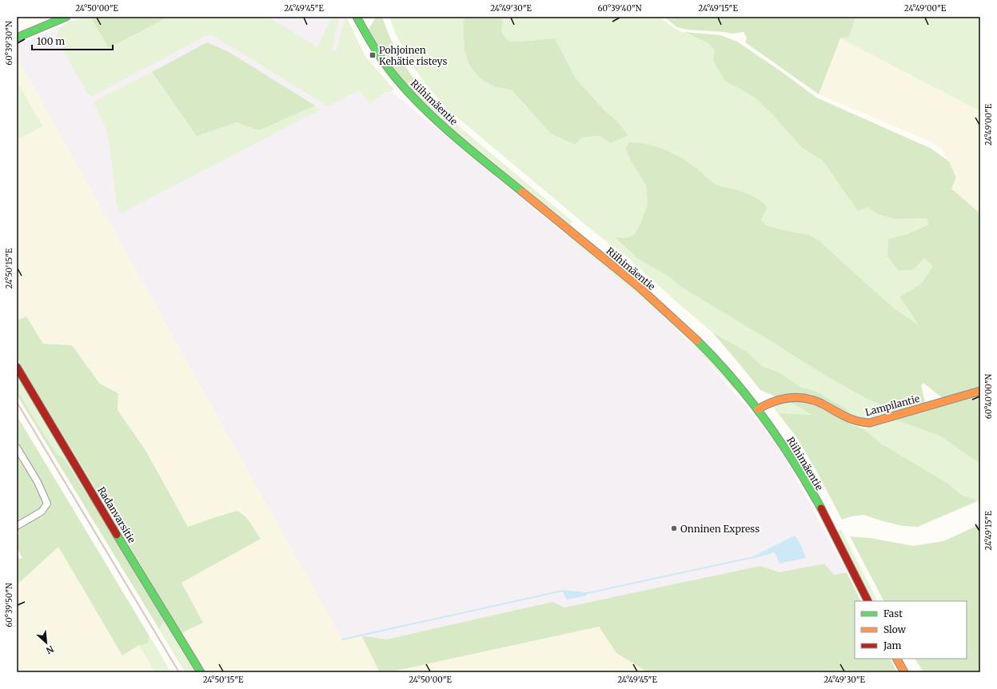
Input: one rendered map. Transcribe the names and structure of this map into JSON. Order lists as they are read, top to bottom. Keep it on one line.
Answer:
{"streets":{"street":["Riihimäentie","Lampilantie","Radanvarsitie"]},"crossings":[["Riihimäentie","Lampilantie"]],"places":{"transit":["Pohjoinen Kehätie risteys"],"other":["Onninen Express"]},"legend":["Fast","Slow","Jam"],"scale_bar":"100 m","north":"bottom right","coordinates":["24°50'00\"E","24°49'45\"E","24°49'30\"E","60°39'40\"N","24°49'15\"E","24°49'00\"E","60°39'30\"N","24°50'15\"E","60°40'00\"N","60°39'50\"N"]}
